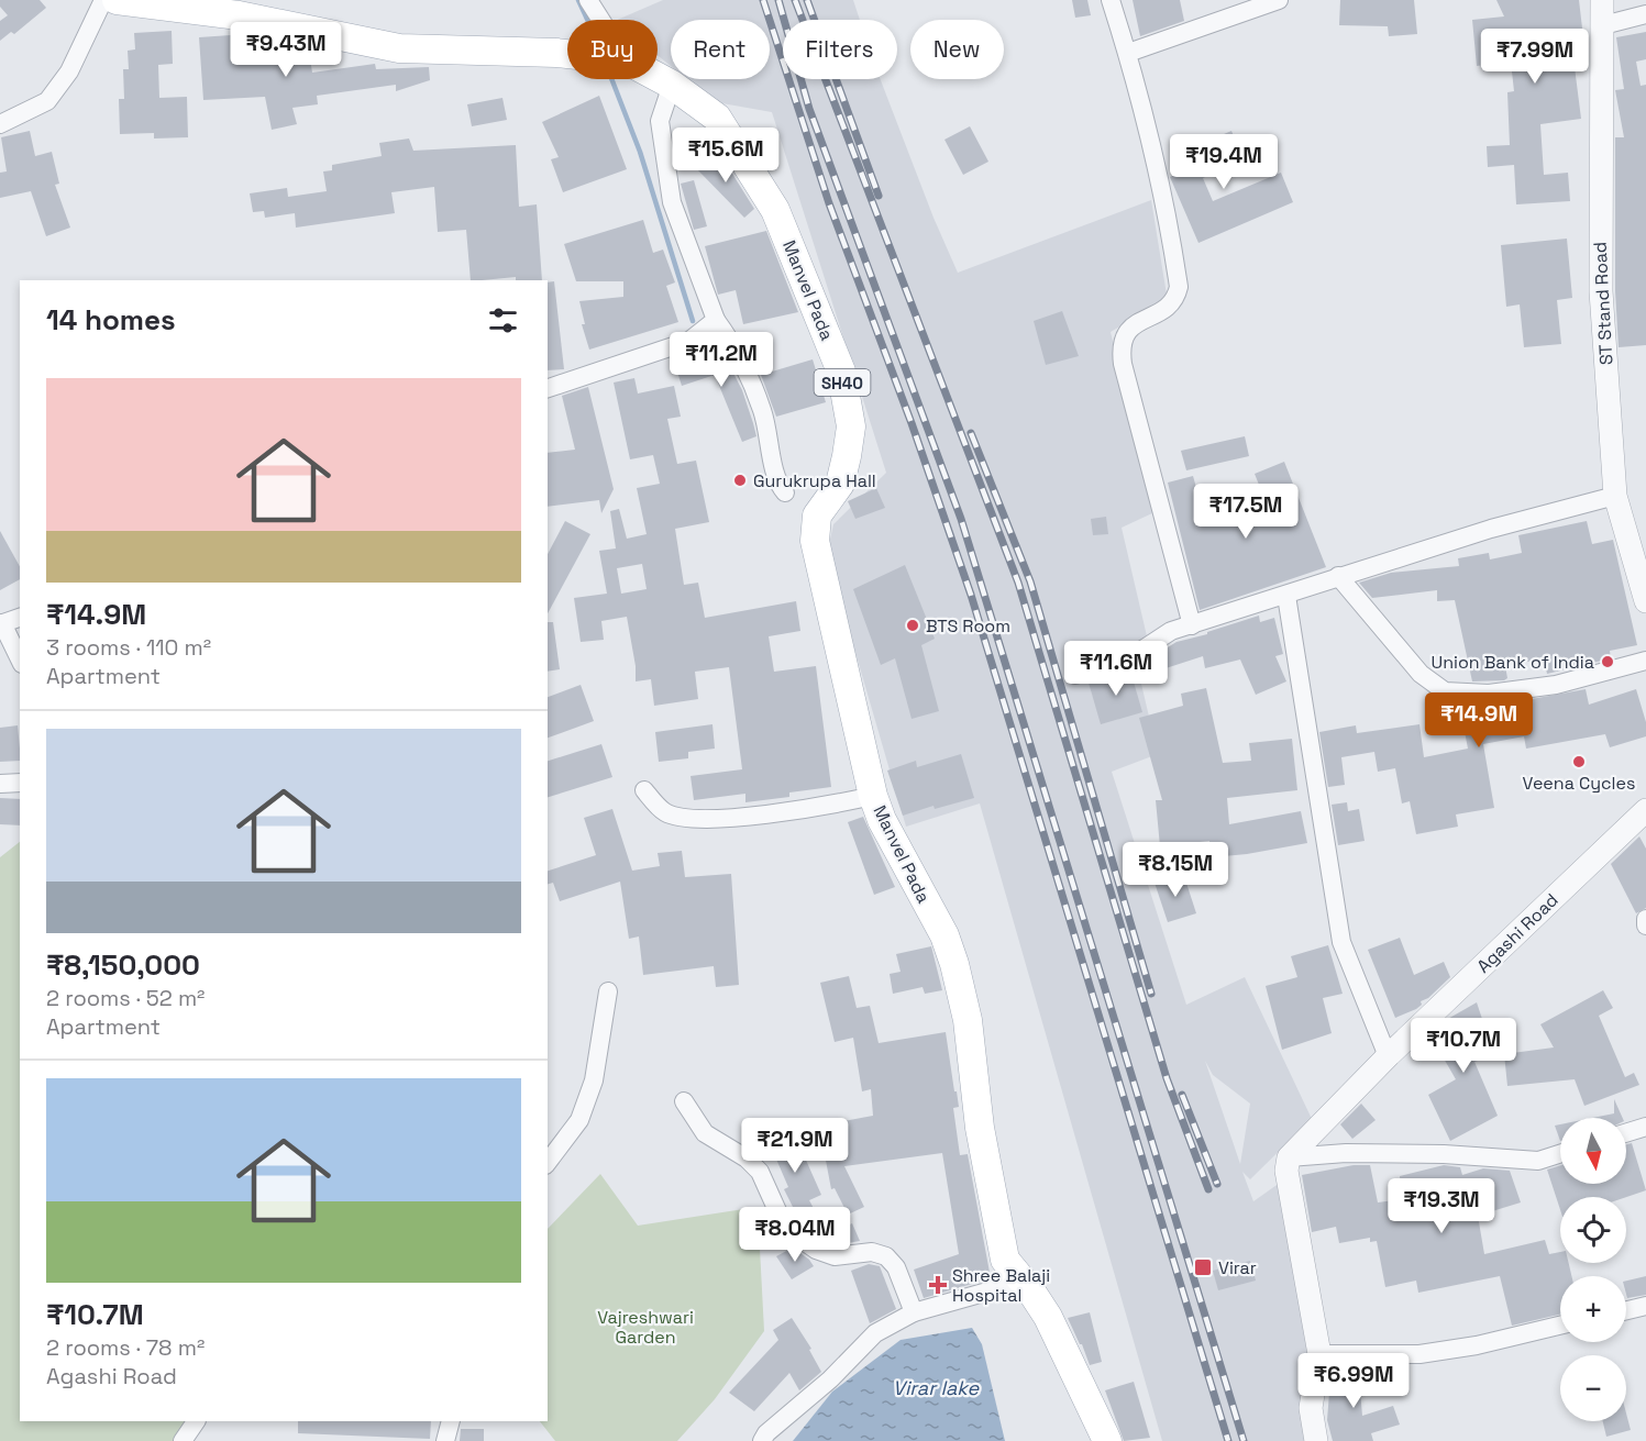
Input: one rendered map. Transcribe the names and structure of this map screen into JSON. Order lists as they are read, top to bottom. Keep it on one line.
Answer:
{"streets":{"main road":["Manvel Pada","SH40"],"street":["ST Stand Road","Agashi Road"]},"water":["Virar lake"],"parks":["Vajreshwari Garden"],"places":{"other":["Gurukrupa Hall","BTS Room","Union Bank of India","Veena Cycles"],"transit":["Virar"],"health":["Shree Balaji Hospital"]},"north":"bottom","page":{"chip":["Buy","Rent","Filters","New"],"price":["₹9.43M","₹7.99M","₹15.6M","₹19.4M","₹11.2M","₹17.5M","₹11.6M","₹14.9M","₹8.15M","₹10.7M","₹21.9M","₹19.3M","₹8.04M","₹6.99M"],"heading":"14 homes","list":[{"name":"₹14.9M","note":"3 rooms · 110 m² · Apartment"},{"name":"₹8,150,000","note":"2 rooms · 52 m² · Apartment"},{"name":"₹10.7M","note":"2 rooms · 78 m² · Agashi Road"}],"map_buttons":["+","−"]}}
